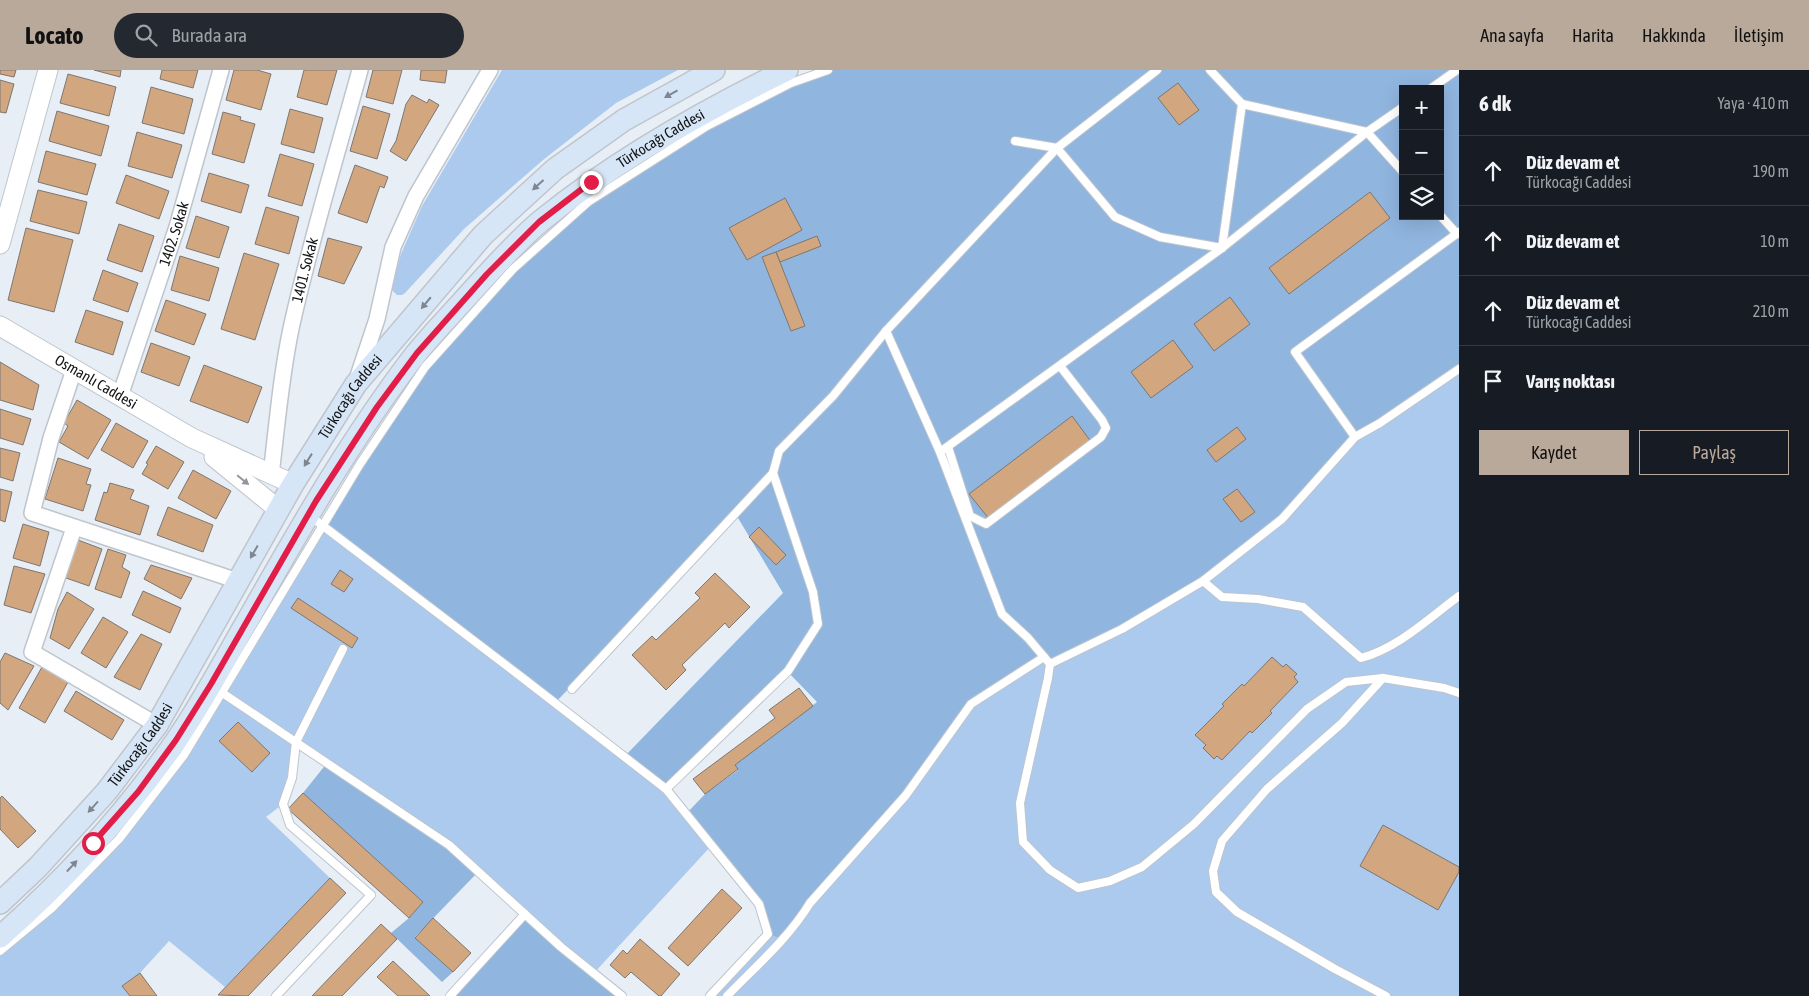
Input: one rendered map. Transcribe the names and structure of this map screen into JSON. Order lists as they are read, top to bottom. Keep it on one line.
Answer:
{"streets":{"main road":["Türkocağı Caddesi"],"street":["1402. Sokak","1401. Sokak","Osmanlı Caddesi"]},"crossings":[["Türkocağı Caddesi","Osmanlı Caddesi"],["1402. Sokak","Osmanlı Caddesi"],["1401. Sokak","Osmanlı Caddesi"]],"page":{"header":"Locato","search":"Burada ara","nav":["Ana sayfa","Harita","Hakkında","İletişim"],"heading":["6 dk","Yaya · 410 m"],"map_buttons":["+","−"],"list":[["Düz devam et","Türkocağı Caddesi","190 m"],["Düz devam et","10 m"],["Düz devam et","Türkocağı Caddesi","210 m"],"Varış noktası"],"buttons":["Kaydet","Paylaş"]}}
